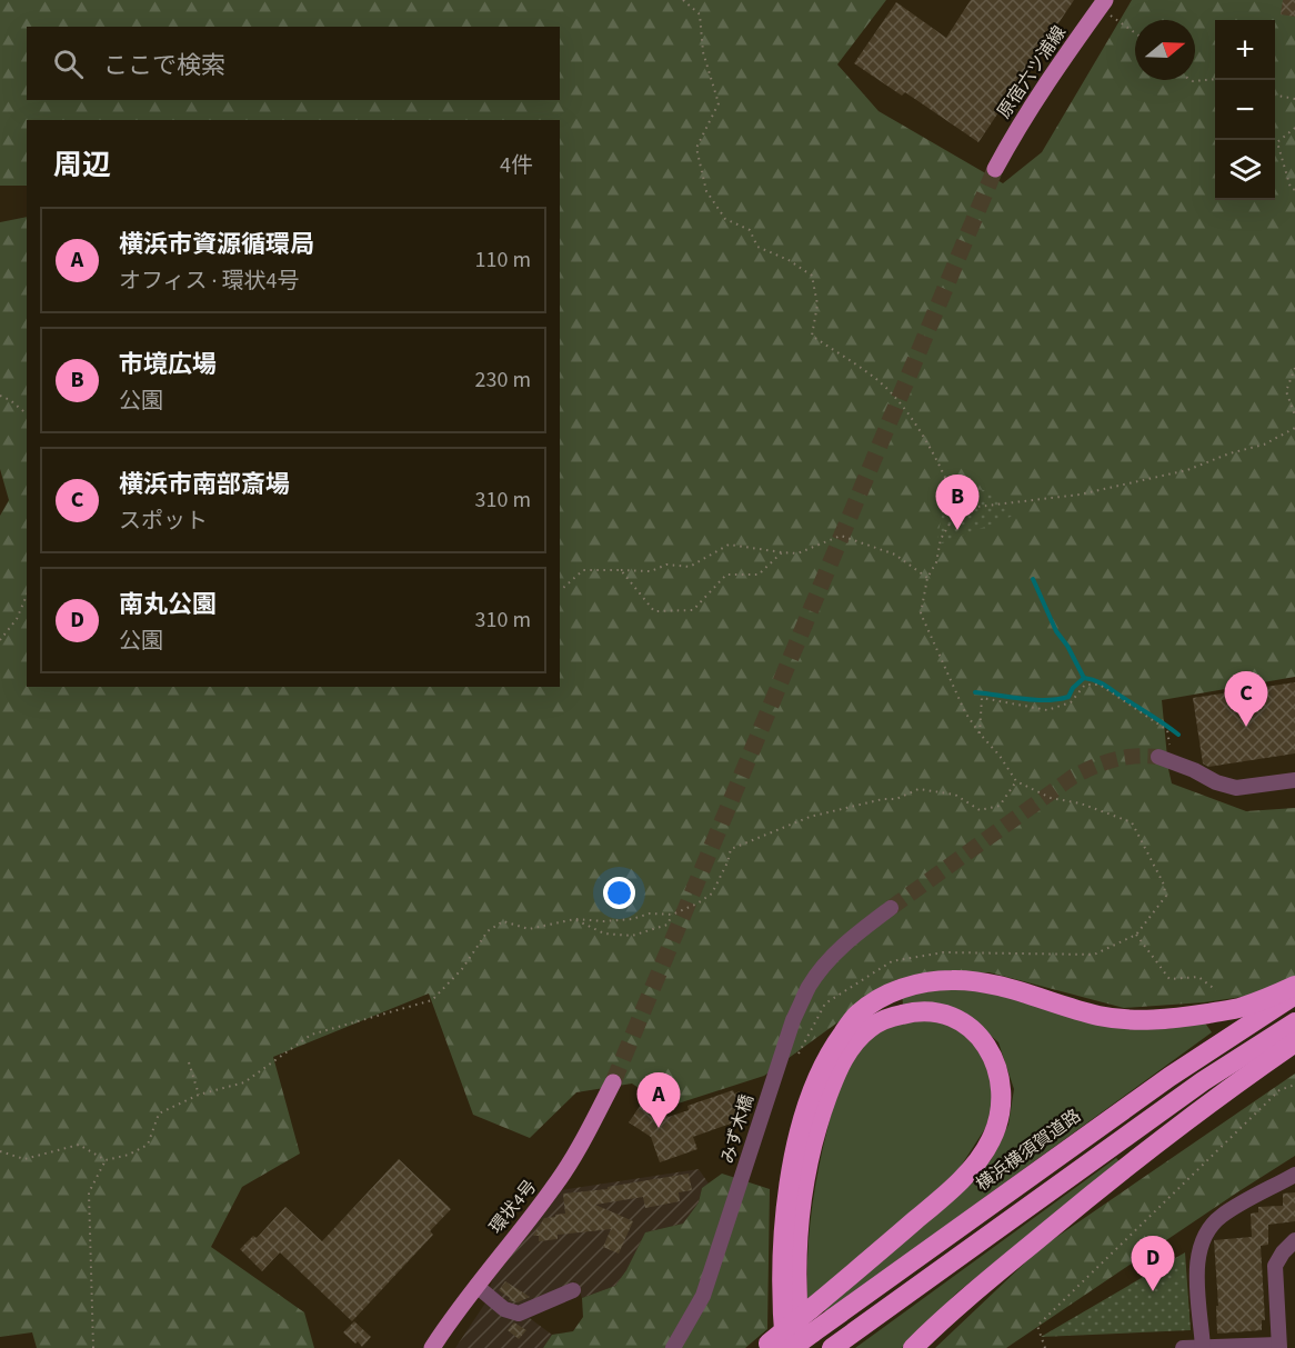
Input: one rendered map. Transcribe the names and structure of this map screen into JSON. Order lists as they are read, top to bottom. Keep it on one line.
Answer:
{"streets":{"highway":["横浜横須賀道路"],"main road":["原宿六ツ浦線","環状4号"],"street":["みず木橋"]},"north":"right","page":{"map_buttons":["+","−"],"search":"ここで検索","heading":["周辺","4件"],"list":[{"mark":"A","name":"横浜市資源循環局","note":"オフィス · 環状4号","value":"110 m"},{"mark":"B","name":"市境広場","note":"公園","value":"230 m"},{"mark":"C","name":"横浜市南部斎場","note":"スポット","value":"310 m"},{"mark":"D","name":"南丸公園","note":"公園","value":"310 m"}],"pins":["B","C","A","D"]}}
